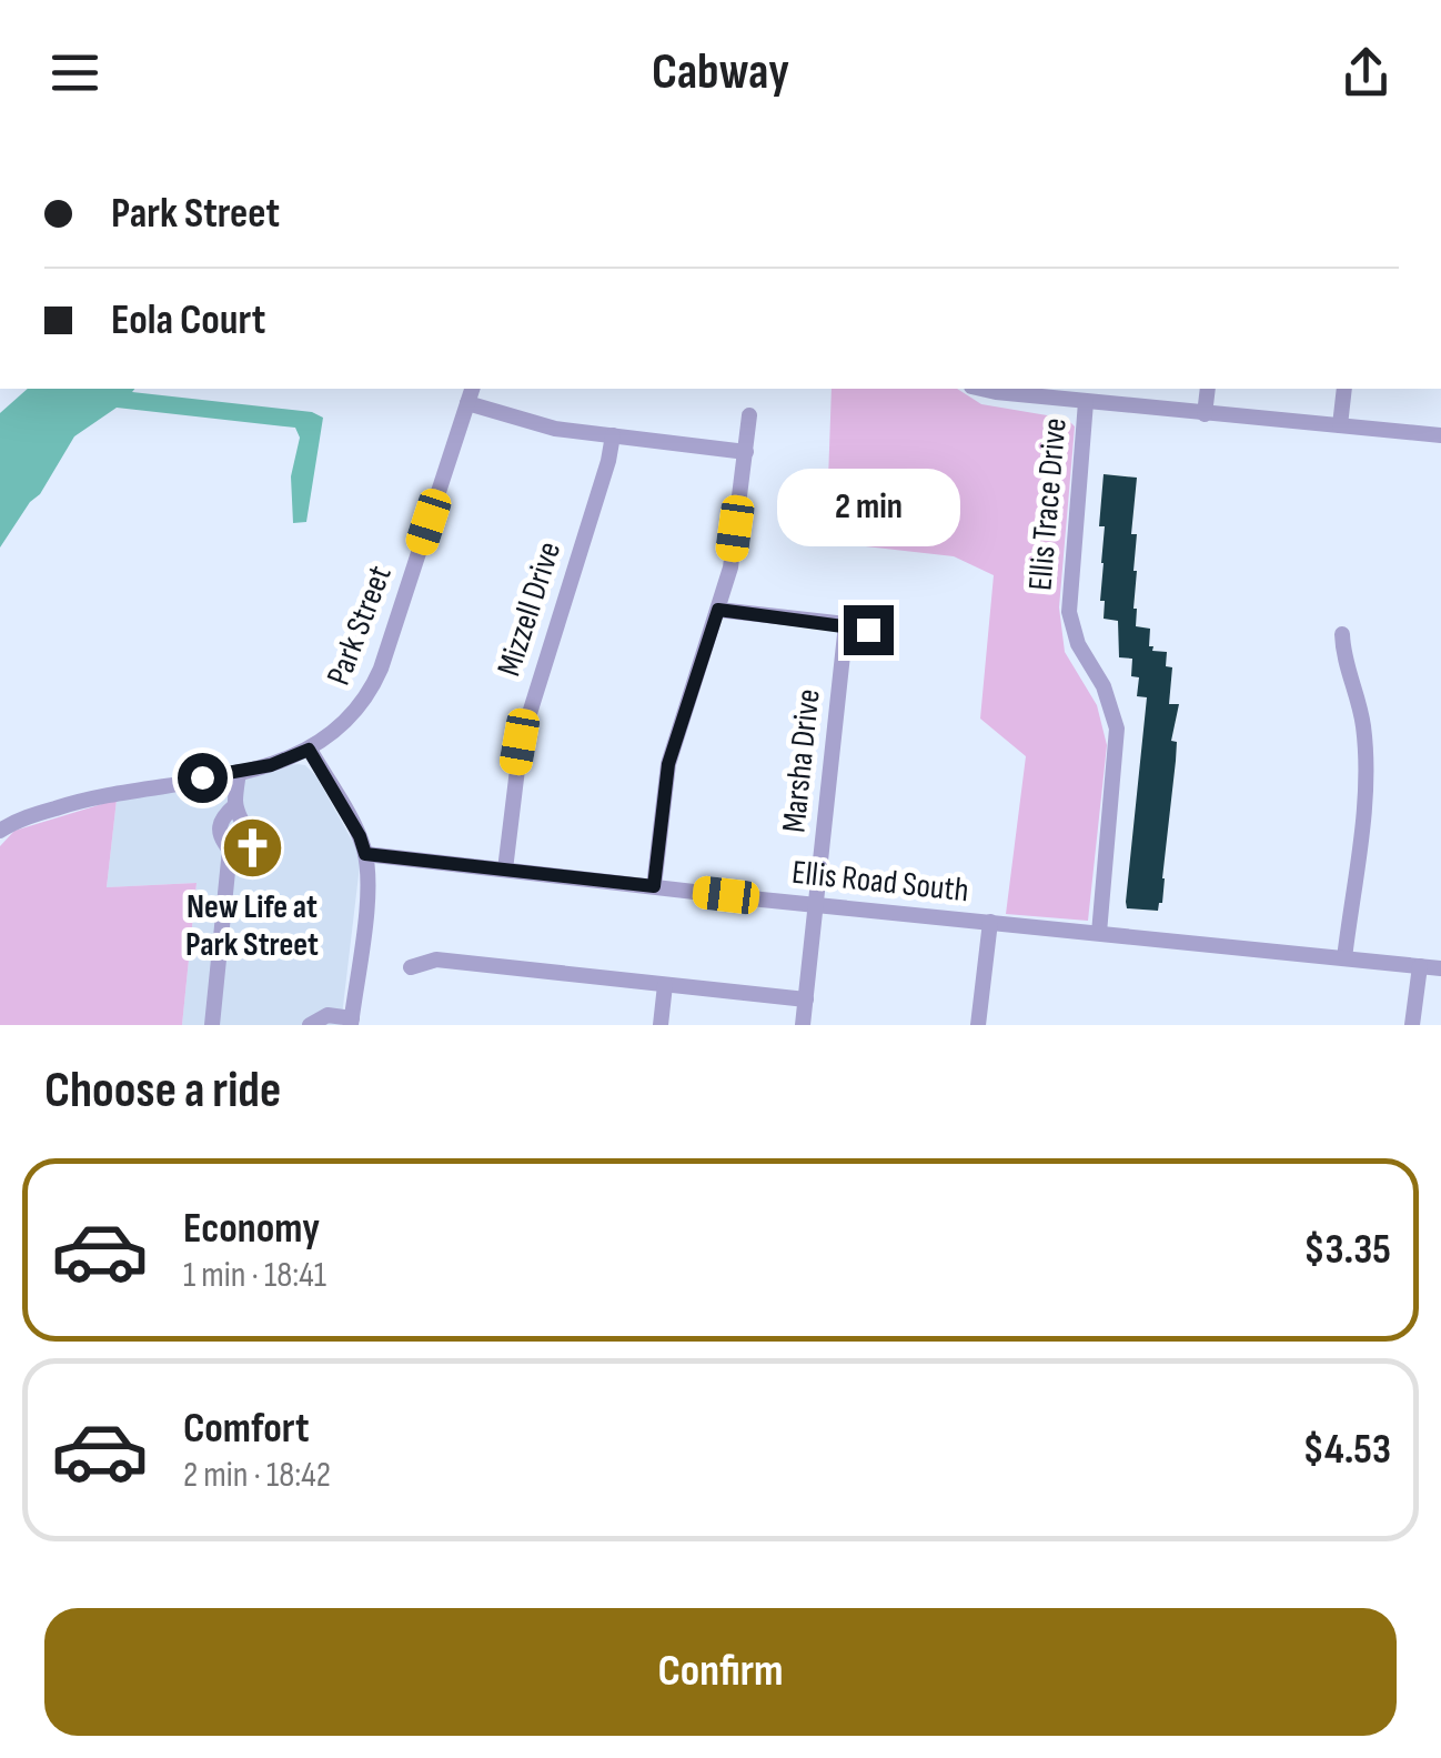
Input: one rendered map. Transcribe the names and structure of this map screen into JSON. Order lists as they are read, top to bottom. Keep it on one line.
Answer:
{"streets":{"street":["Ellis Trace Drive","Mizzell Drive","Park Street","Marsha Drive","Ellis Road South"]},"crossings":[["Ellis Trace Drive","Ellis Road South"],["Mizzell Drive","Ellis Road South"],["Marsha Drive","Ellis Road South"]],"places":{"church":["New Life at Park Street"]},"page":{"header":"Cabway","banner":["Park Street","Eola Court"],"bubble":"2 min","heading":"Choose a ride","list":[{"name":"Economy","note":"1 min · 18:41","value":"$3.35"},{"name":"Comfort","note":"2 min · 18:42","value":"$4.53"}],"buttons":"Confirm"}}
